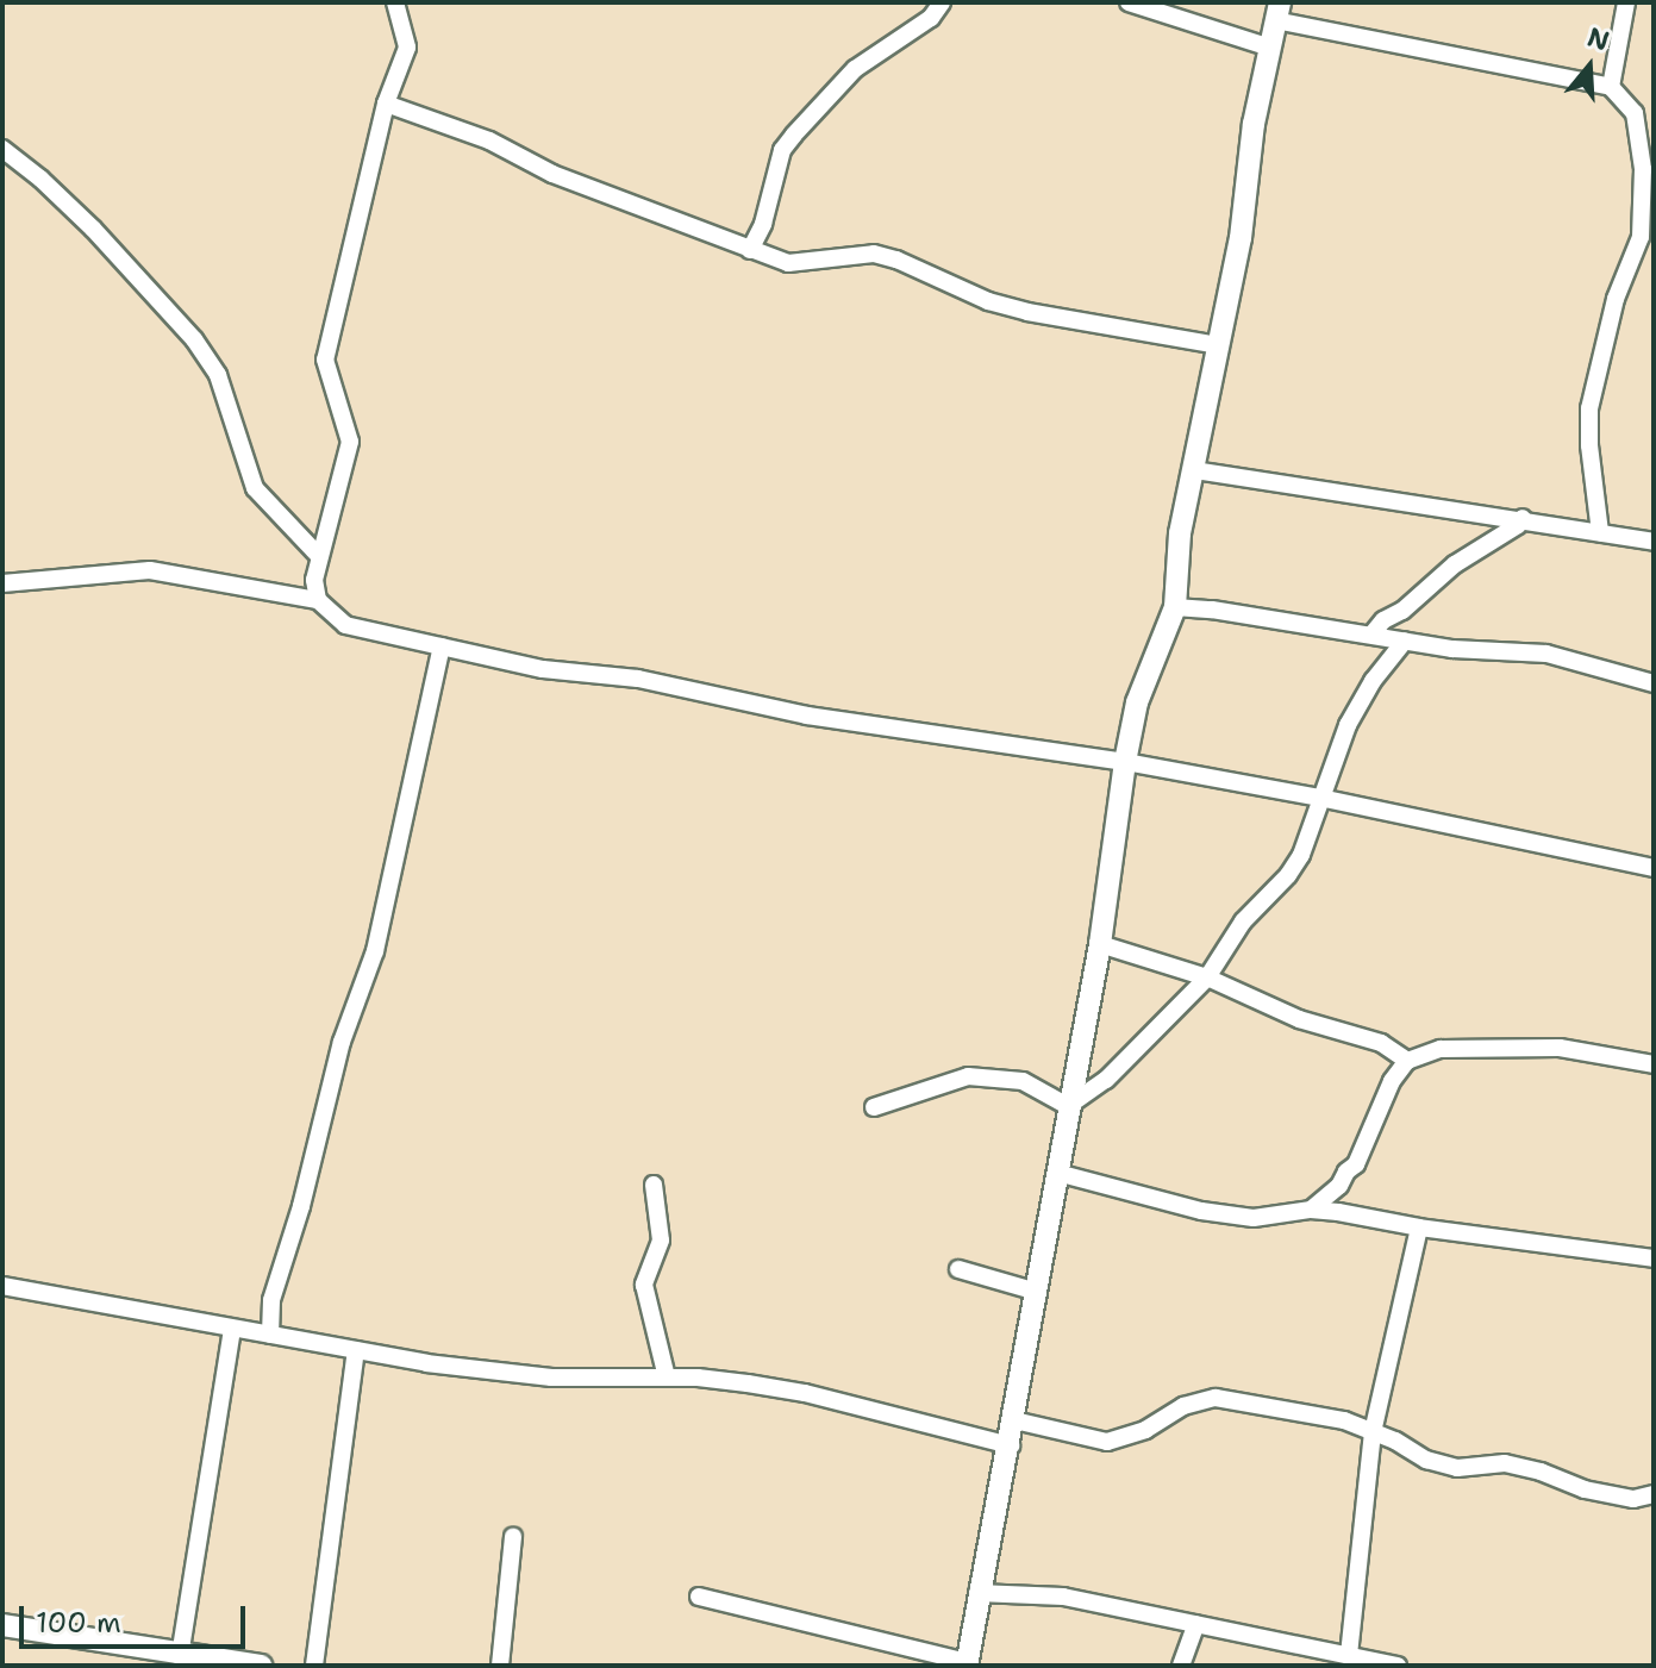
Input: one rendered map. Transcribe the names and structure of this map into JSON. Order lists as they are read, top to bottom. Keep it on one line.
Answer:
{"scale_bar":"100 m","north":"top"}
